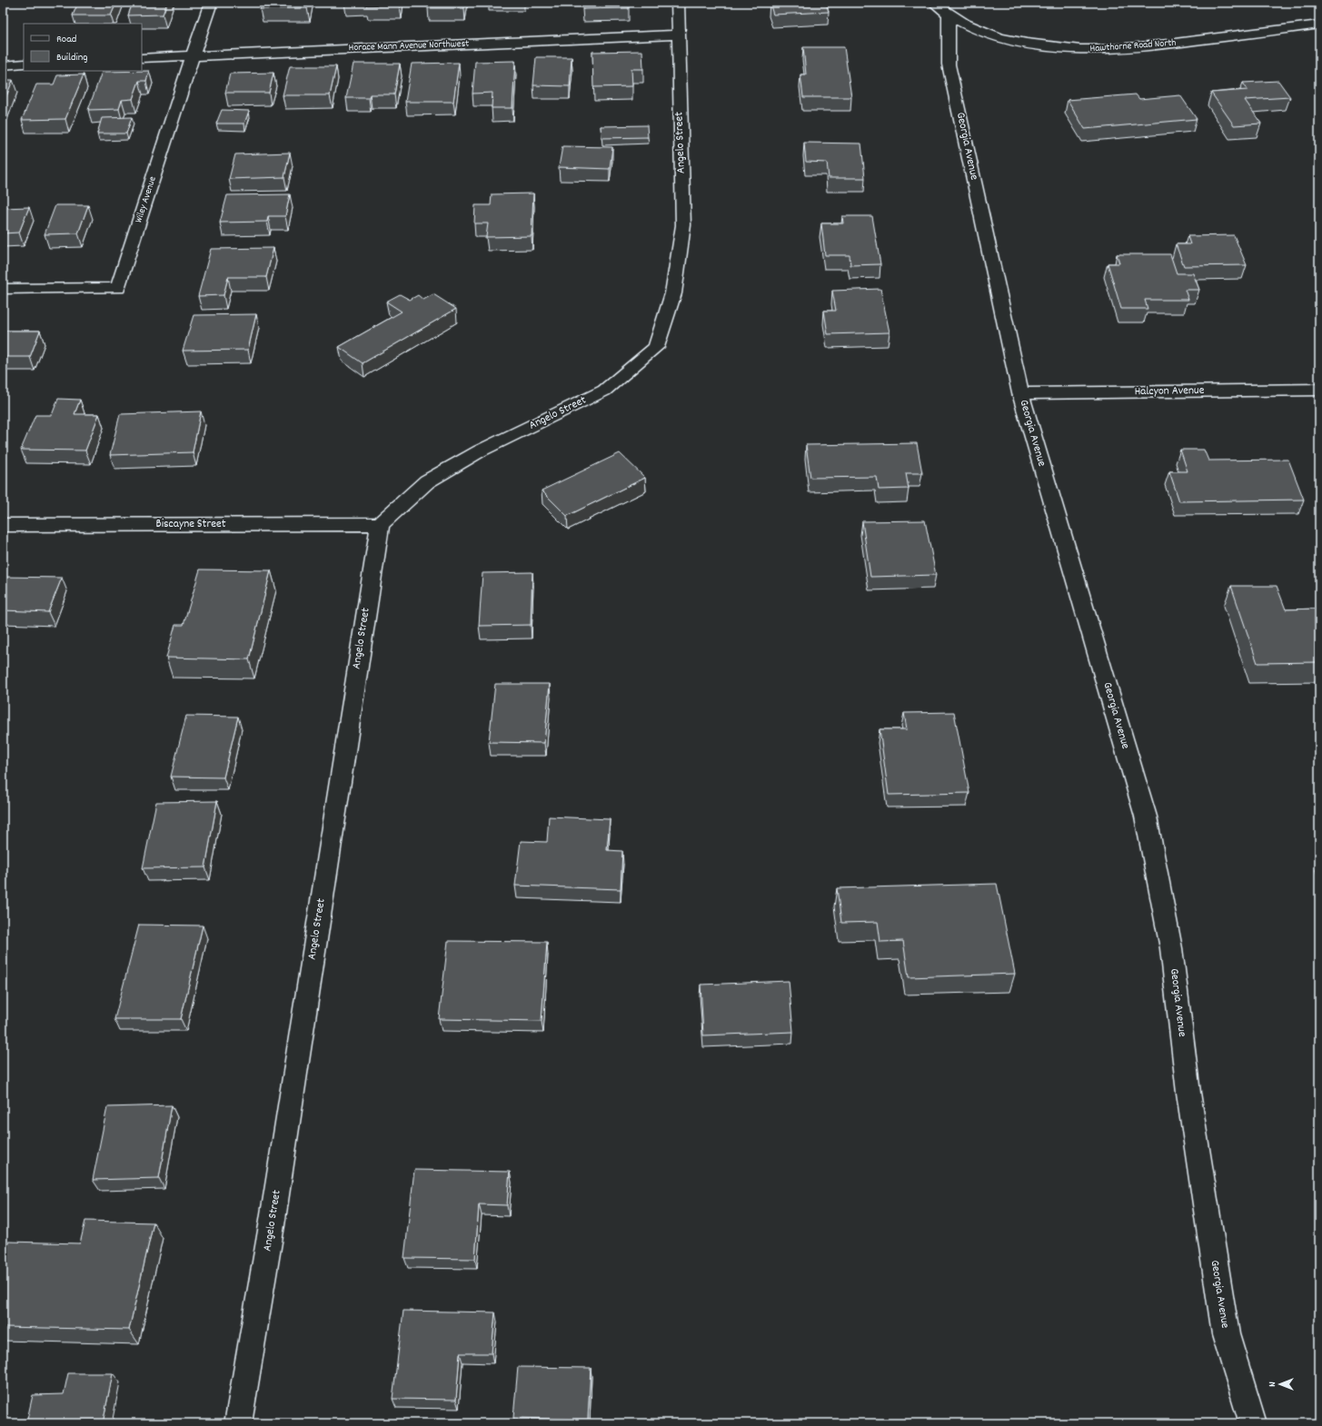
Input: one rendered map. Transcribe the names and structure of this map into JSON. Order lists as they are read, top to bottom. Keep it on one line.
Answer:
{"streets":{"street":["Horace Mann Avenue Northwest","Hawthorne Road North","Angelo Street","Georgia Avenue","Wiley Avenue","Halcyon Avenue","Biscayne Street"]},"crossings":[["Horace Mann Avenue Northwest","Angelo Street"],["Horace Mann Avenue Northwest","Wiley Avenue"],["Hawthorne Road North","Georgia Avenue"],["Angelo Street","Biscayne Street"],["Georgia Avenue","Halcyon Avenue"]],"legend":["Road","Building"],"north":"left"}
